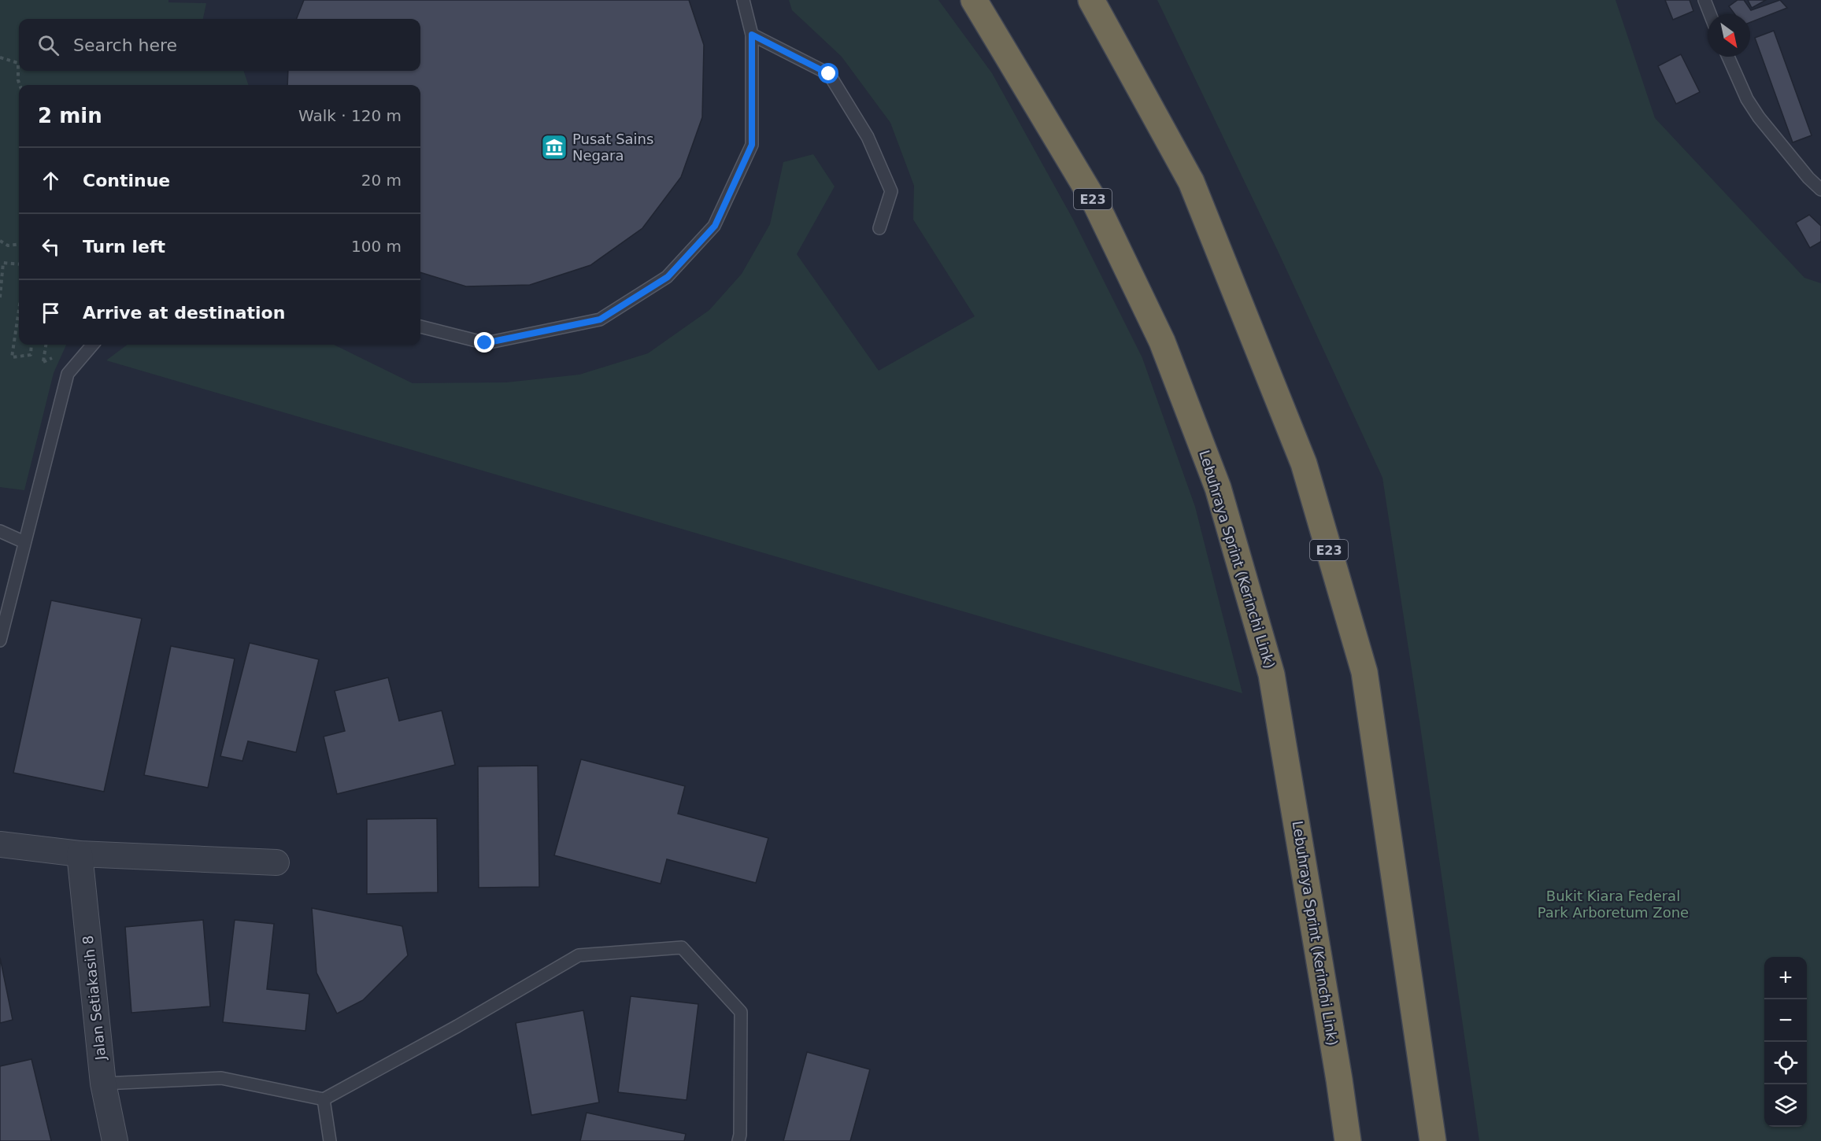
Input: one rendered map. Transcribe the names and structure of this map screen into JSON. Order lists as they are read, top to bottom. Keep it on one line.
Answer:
{"streets":{"highway":["E23","Lebuhraya Sprint (Kerinchi Link)"],"street":["Jalan Setiakasih 8"]},"parks":["Bukit Kiara Federal Park Arboretum Zone"],"places":{"museum":["Pusat Sains Negara"]},"north":"bottom right","page":{"search":"Search here","heading":["2 min","Walk · 120 m"],"list":[["Continue","20 m"],["Turn left","100 m"],"Arrive at destination"],"map_buttons":["+","−"]}}
